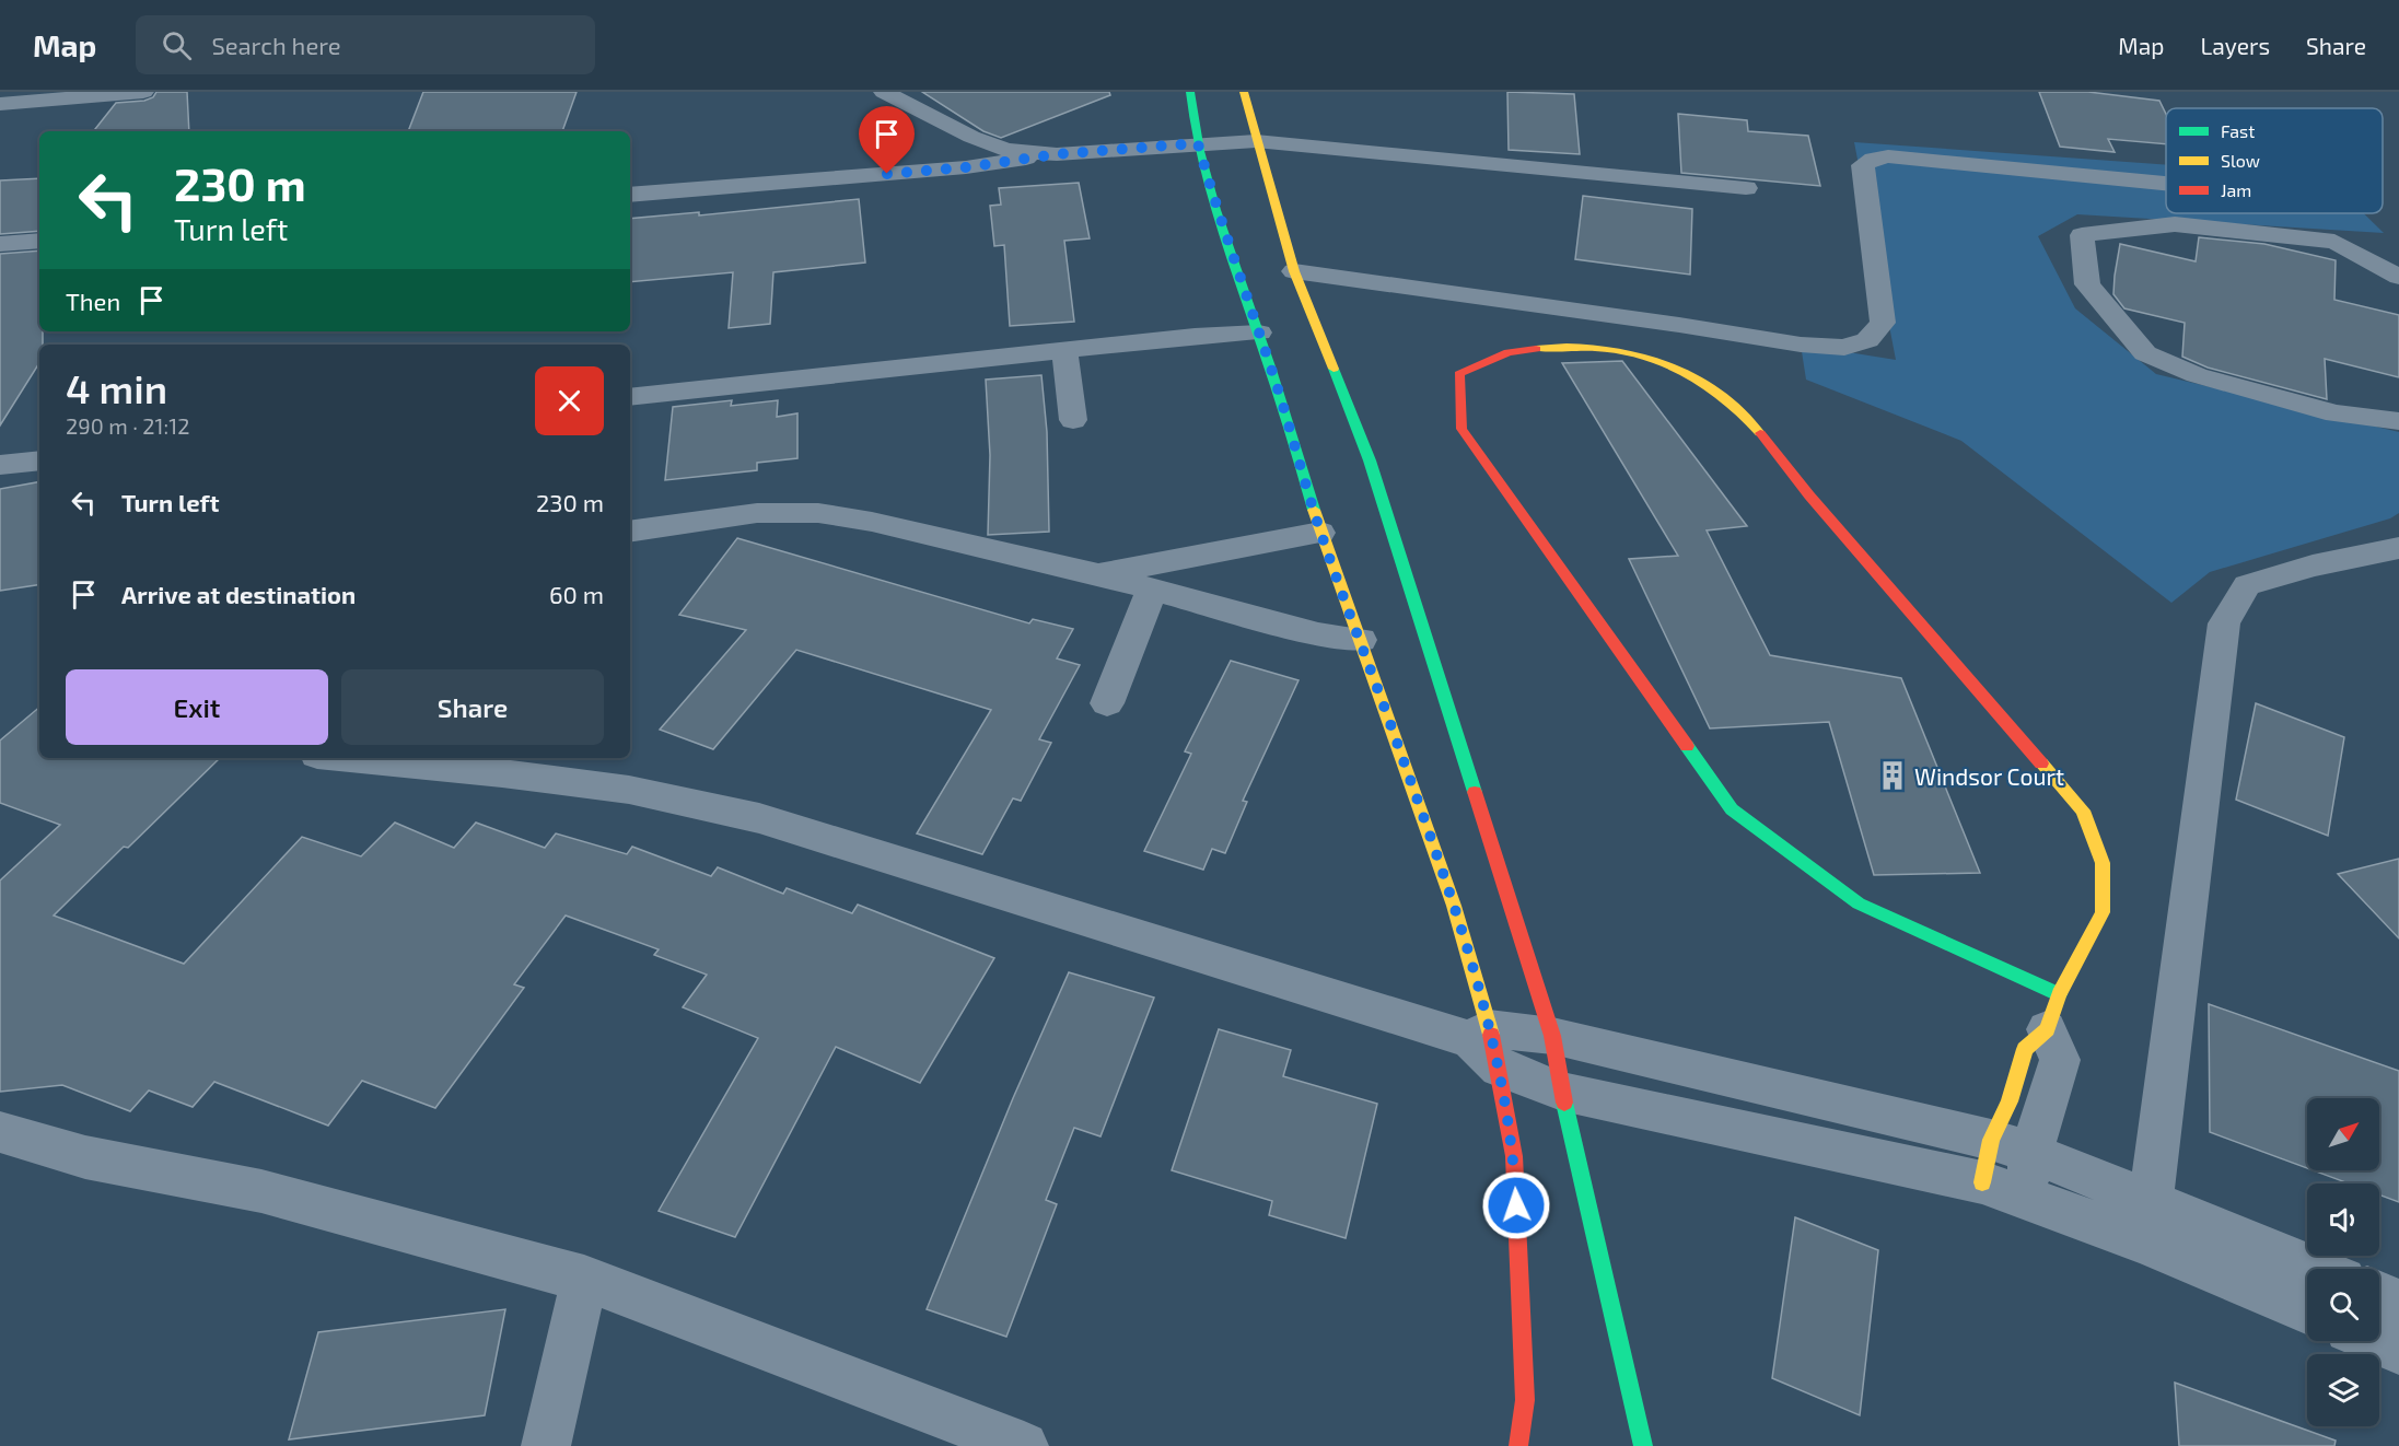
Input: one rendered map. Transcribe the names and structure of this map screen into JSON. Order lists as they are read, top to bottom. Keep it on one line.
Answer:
{"places":{"building":["Windsor Court"]},"legend":["Fast","Slow","Jam"],"north":"top right","page":{"header":"Map","search":"Search here","nav":["Map","Layers","Share"],"turn":["230 m","Turn left"],"then":"Then","heading":["4 min","290 m · 21:12"],"list":[{"name":"Turn left","value":"230 m"},{"name":"Arrive at destination","value":"60 m"}],"buttons":["Exit","Share"]}}
